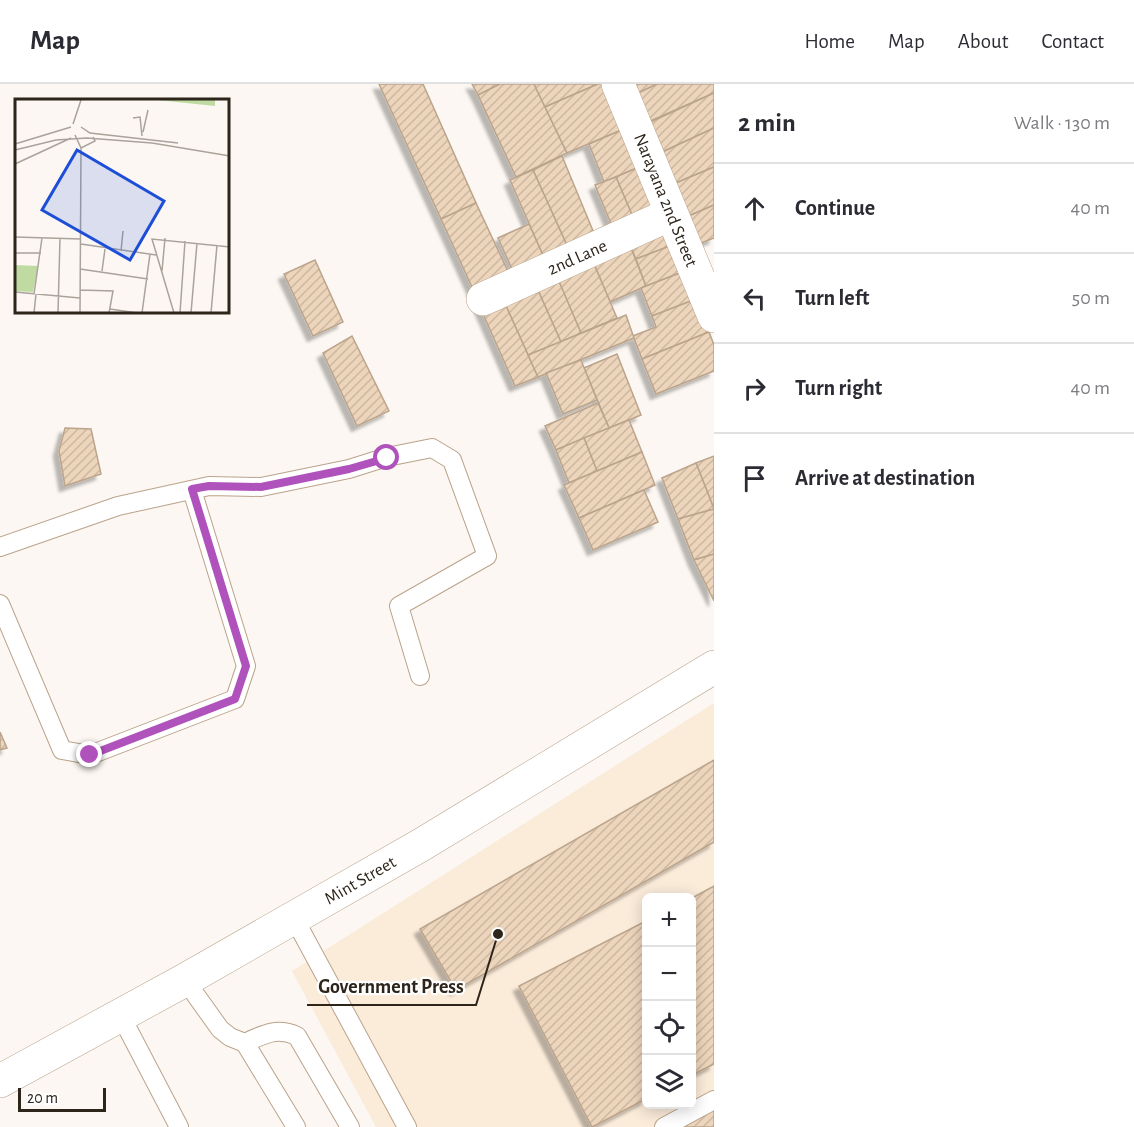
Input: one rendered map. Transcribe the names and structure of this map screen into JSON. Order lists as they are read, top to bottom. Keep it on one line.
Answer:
{"streets":{"street":["Narayana 2nd Street","2nd Lane","Mint Street"]},"crossings":[["Narayana 2nd Street","2nd Lane"]],"places":["Government Press"],"scale_bar":"20 m","page":{"header":"Map","nav":["Home","Map","About","Contact"],"heading":["2 min","Walk · 130 m"],"list":[["Continue","40 m"],["Turn left","50 m"],["Turn right","40 m"],"Arrive at destination"],"map_buttons":["+","−"],"scale":"20 m"}}
